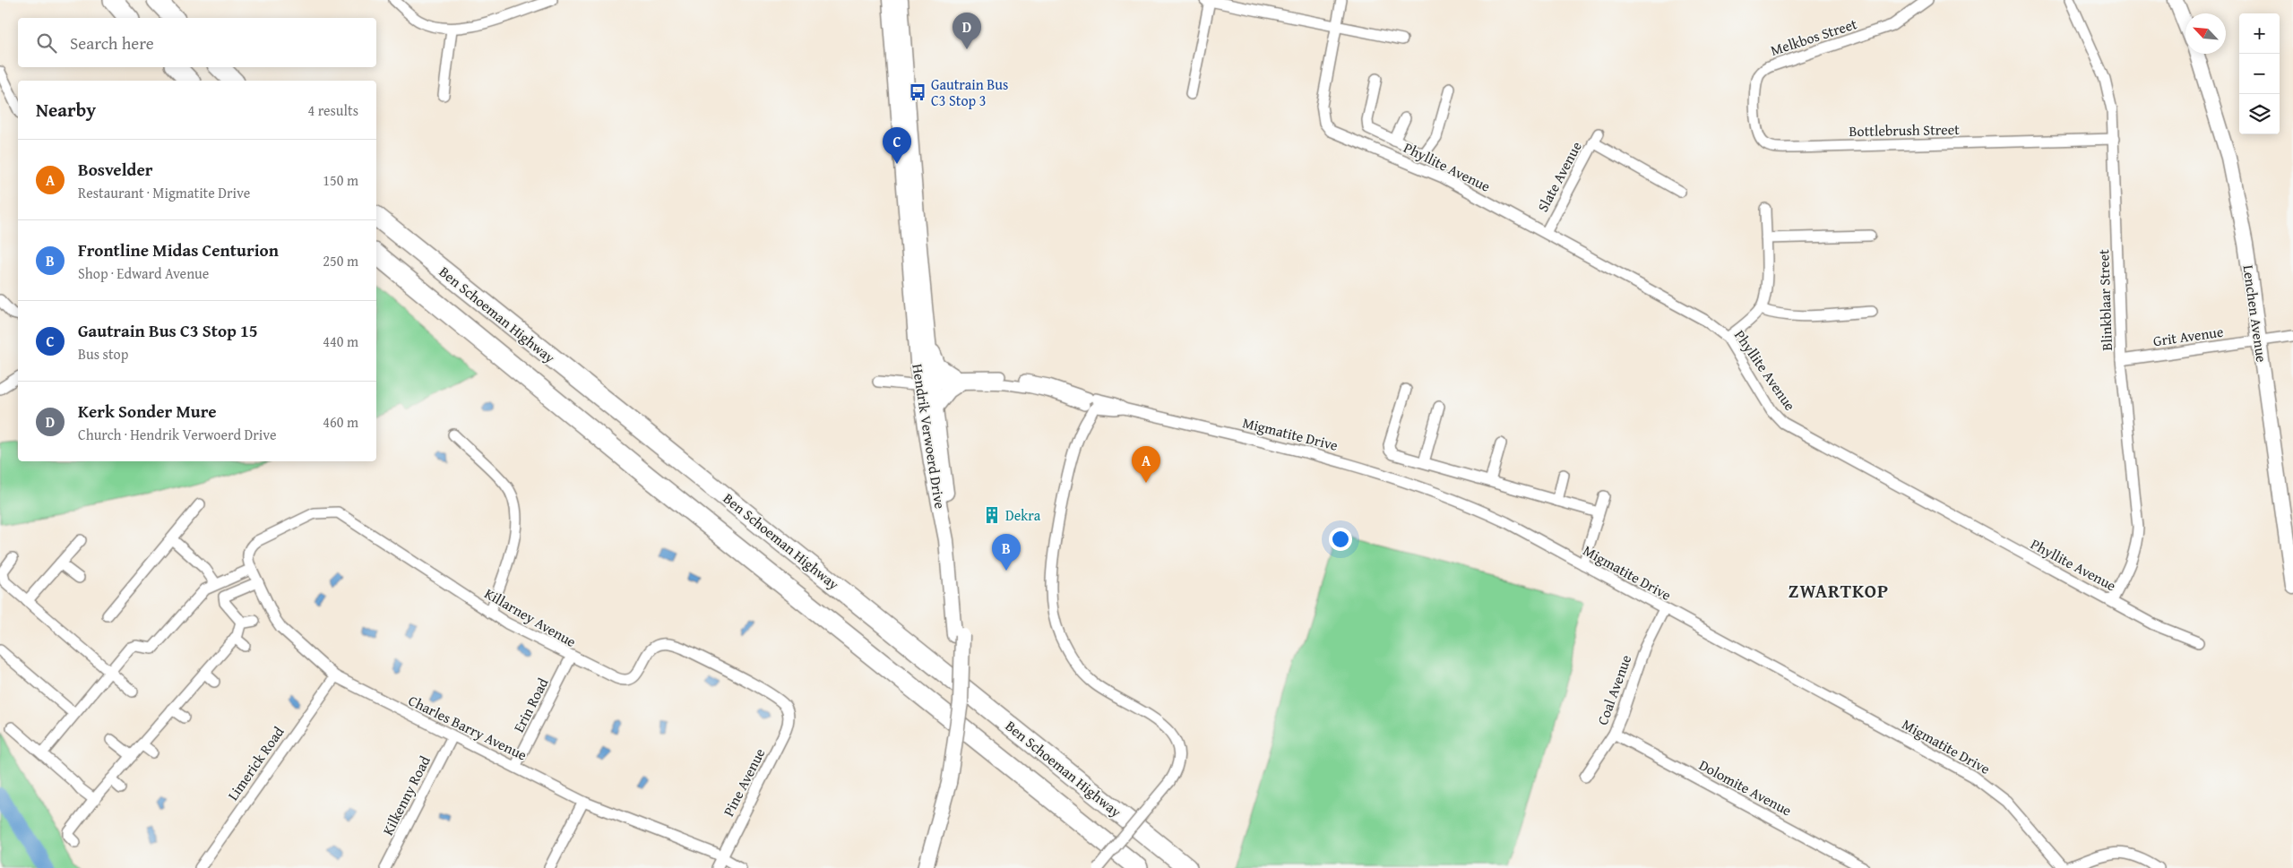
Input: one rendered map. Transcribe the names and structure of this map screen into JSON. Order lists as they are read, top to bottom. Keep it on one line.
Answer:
{"streets":{"highway":["Ben Schoeman Highway"],"main road":["Lenchen Avenue","Hendrik Verwoerd Drive"],"street":["Melkbos Street","Bottlebrush Street","Phyllite Avenue","Slate Avenue","Blinkblaar Street","Grit Avenue","Migmatite Drive","Killarney Avenue","Coal Avenue","Erin Road","Charles Barry Avenue","Limerick Road","Pine Avenue","Dolomite Avenue","Kilkenny Road"]},"crossings":[["Melkbos Street","Bottlebrush Street"],["Bottlebrush Street","Blinkblaar Street"],["Phyllite Avenue","Slate Avenue"],["Phyllite Avenue","Blinkblaar Street"],["Blinkblaar Street","Grit Avenue"],["Lenchen Avenue","Grit Avenue"],["Migmatite Drive","Hendrik Verwoerd Drive"],["Migmatite Drive","Coal Avenue"],["Killarney Avenue","Erin Road"],["Killarney Avenue","Charles Barry Avenue"],["Killarney Avenue","Pine Avenue"],["Coal Avenue","Dolomite Avenue"],["Erin Road","Charles Barry Avenue"],["Charles Barry Avenue","Limerick Road"],["Charles Barry Avenue","Pine Avenue"],["Charles Barry Avenue","Kilkenny Road"]],"districts":["ZWARTKOP"],"places":{"bus stop":["Gautrain Bus C3 Stop 3"],"building":["Dekra"]},"north":"top left","page":{"pins":["D","C","A","B"],"map_buttons":["+","−"],"search":"Search here","heading":["Nearby","4 results"],"list":[{"mark":"A","name":"Bosvelder","note":"Restaurant · Migmatite Drive","value":"150 m"},{"mark":"B","name":"Frontline Midas Centurion","note":"Shop · Edward Avenue","value":"250 m"},{"mark":"C","name":"Gautrain Bus C3 Stop 15","note":"Bus stop","value":"440 m"},{"mark":"D","name":"Kerk Sonder Mure","note":"Church · Hendrik Verwoerd Drive","value":"460 m"}]}}
